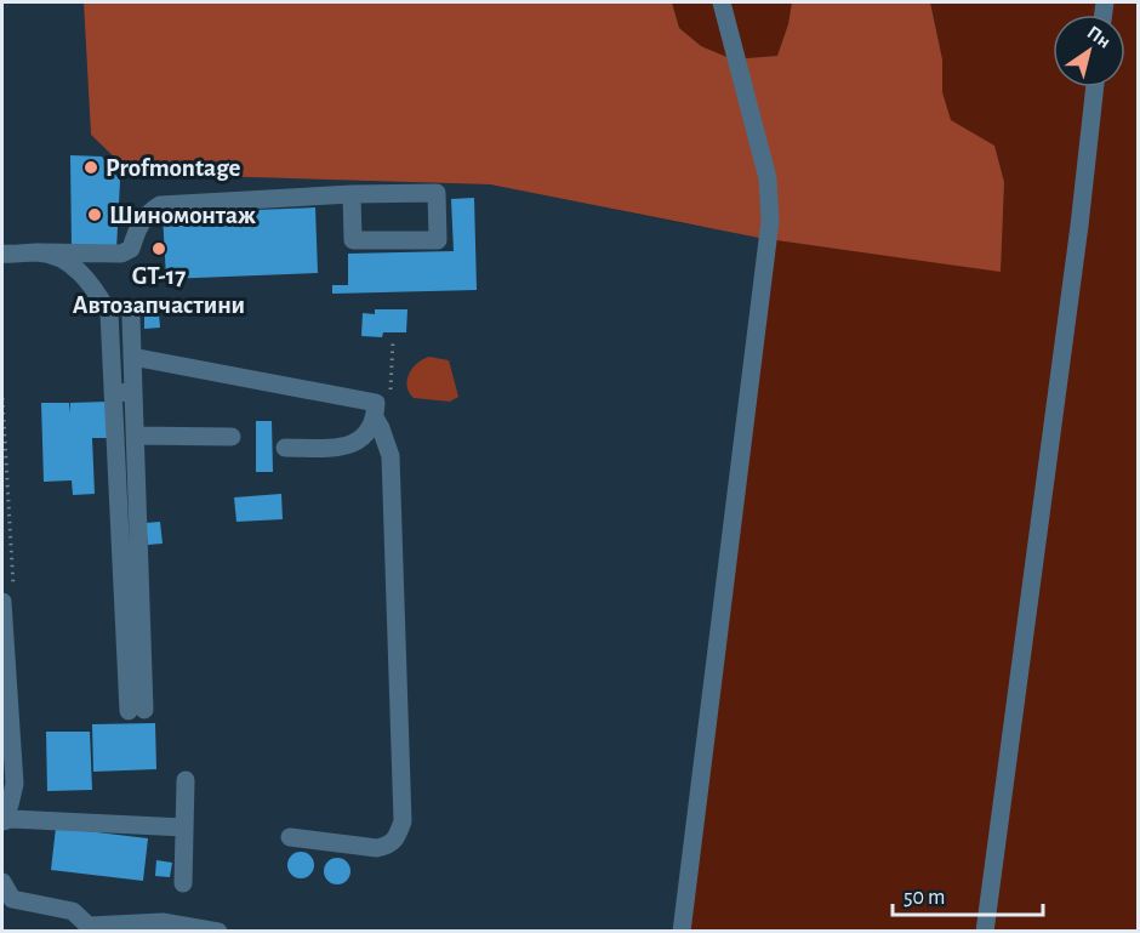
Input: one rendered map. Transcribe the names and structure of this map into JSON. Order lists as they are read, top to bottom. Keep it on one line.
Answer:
{"places":["Profmontage","Шиномонтаж","GT-17 Автозапчастини"],"scale_bar":"50 m","north":"top right"}
